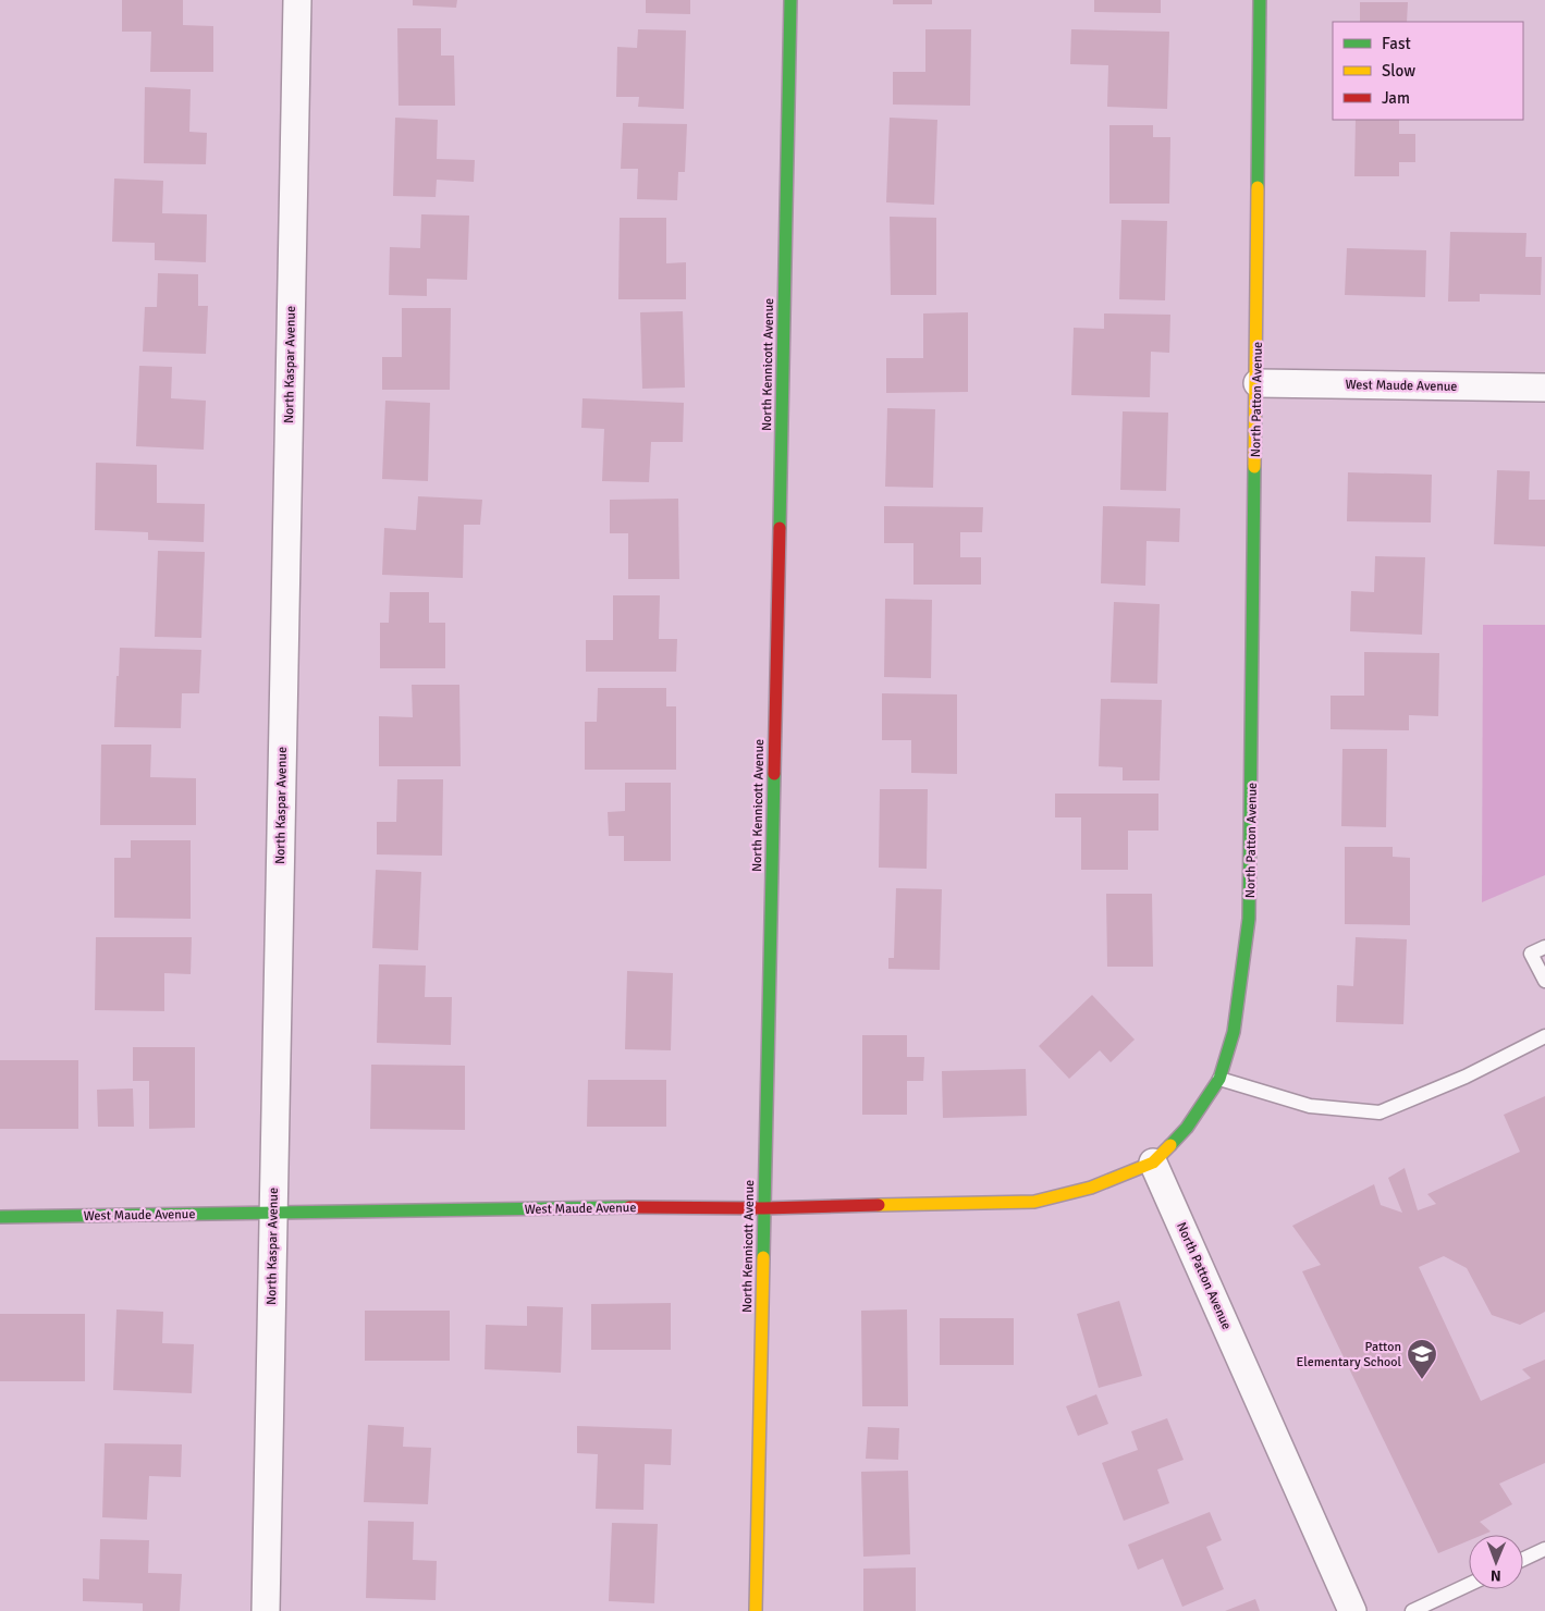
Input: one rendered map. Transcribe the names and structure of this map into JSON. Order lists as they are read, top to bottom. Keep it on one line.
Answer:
{"streets":{"street":["North Kaspar Avenue","North Kennicott Avenue","West Maude Avenue","North Patton Avenue"]},"crossings":[["North Kaspar Avenue","West Maude Avenue"],["North Kennicott Avenue","West Maude Avenue"],["West Maude Avenue","North Patton Avenue"]],"places":{"school or university":["Patton Elementary School"]},"legend":["Fast","Slow","Jam"],"north":"bottom"}
